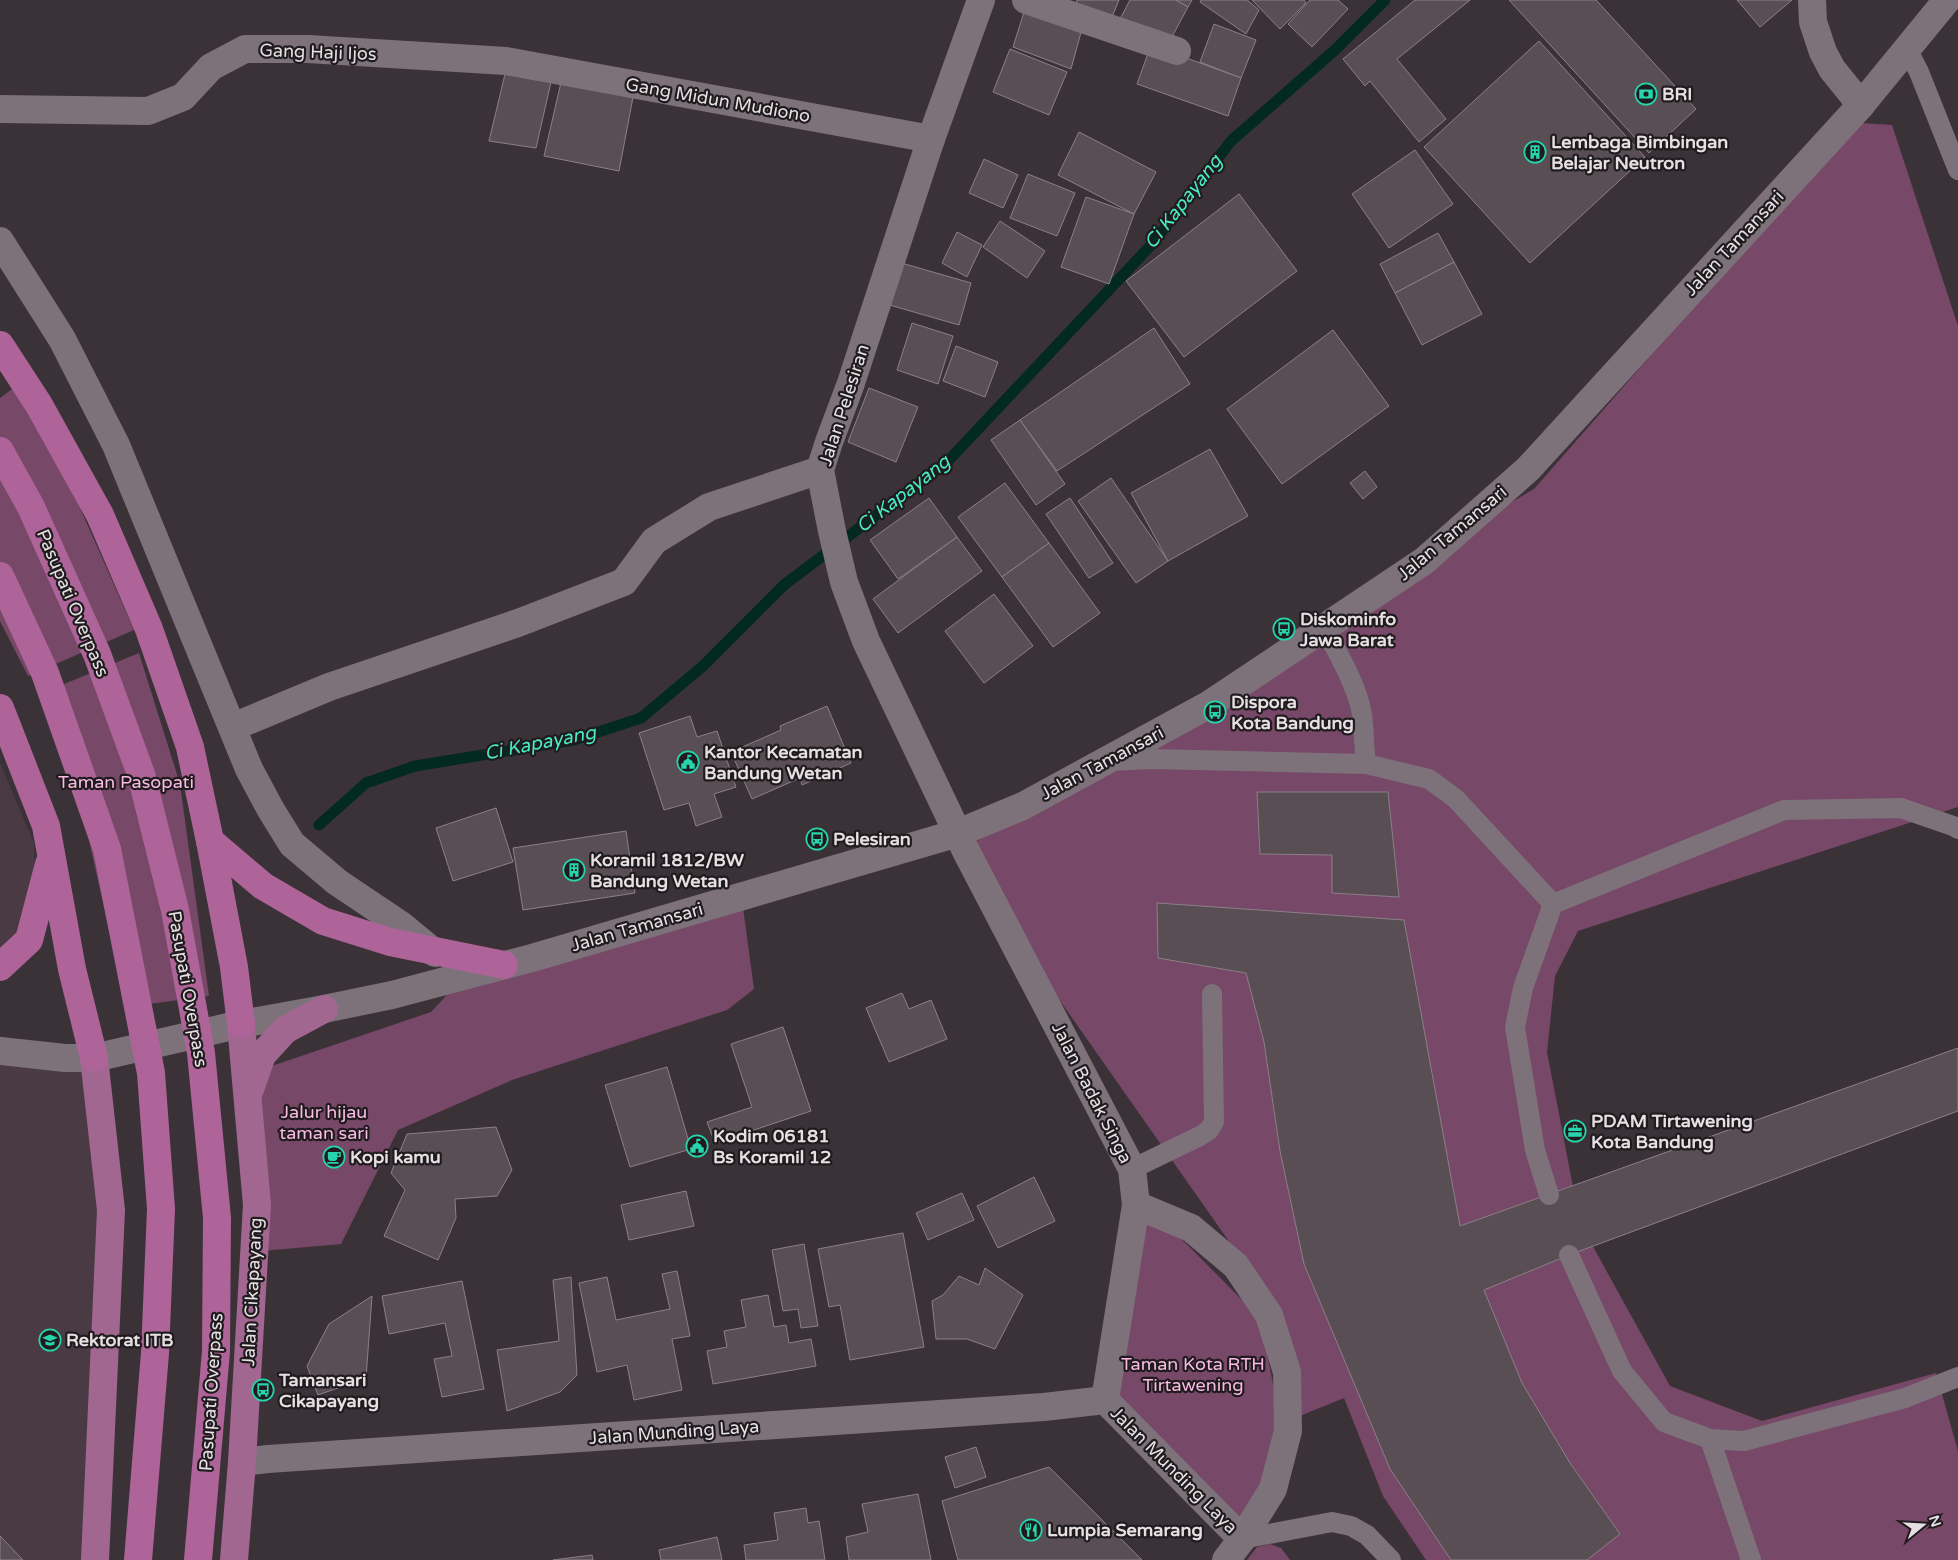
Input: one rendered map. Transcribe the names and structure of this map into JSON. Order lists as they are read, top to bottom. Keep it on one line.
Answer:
{"streets":{"highway":["Pasupati Overpass"],"main road":["Jalan Cikapayang"],"street":["Gang Haji Ijos","Gang Midun Mudiono","Jalan Tamansari","Jalan Pelesiran","Jalan Badak Singa","Jalan Munding Laya"]},"crossings":[["Gang Haji Ijos","Gang Midun Mudiono"],["Gang Midun Mudiono","Jalan Pelesiran"],["Jalan Tamansari","Jalan Pelesiran"],["Jalan Tamansari","Jalan Badak Singa"],["Jalan Tamansari","Jalan Cikapayang"],["Jalan Pelesiran","Jalan Badak Singa"],["Jalan Badak Singa","Jalan Munding Laya"],["Jalan Cikapayang","Jalan Munding Laya"]],"water":["Ci Kapayang"],"parks":["Taman Pasopati","Jalur hijau taman sari","Taman Kota RTH Tirtawening"],"places":{"bank":["BRI"],"building":["Lembaga Bimbingan Belajar Neutron","Koramil 1812/BW Bandung Wetan"],"bus stop":["Diskominfo Jawa Barat","Dispora Kota Bandung","Pelesiran","Tamansari Cikapayang"],"public building":["Kantor Kecamatan Bandung Wetan","Kodim 06181 Bs Koramil 12"],"office":["PDAM Tirtawening Kota Bandung"],"cafe":["Kopi kamu"],"school or university":["Rektorat ITB"],"restaurant":["Lumpia Semarang"]},"north":"right"}
